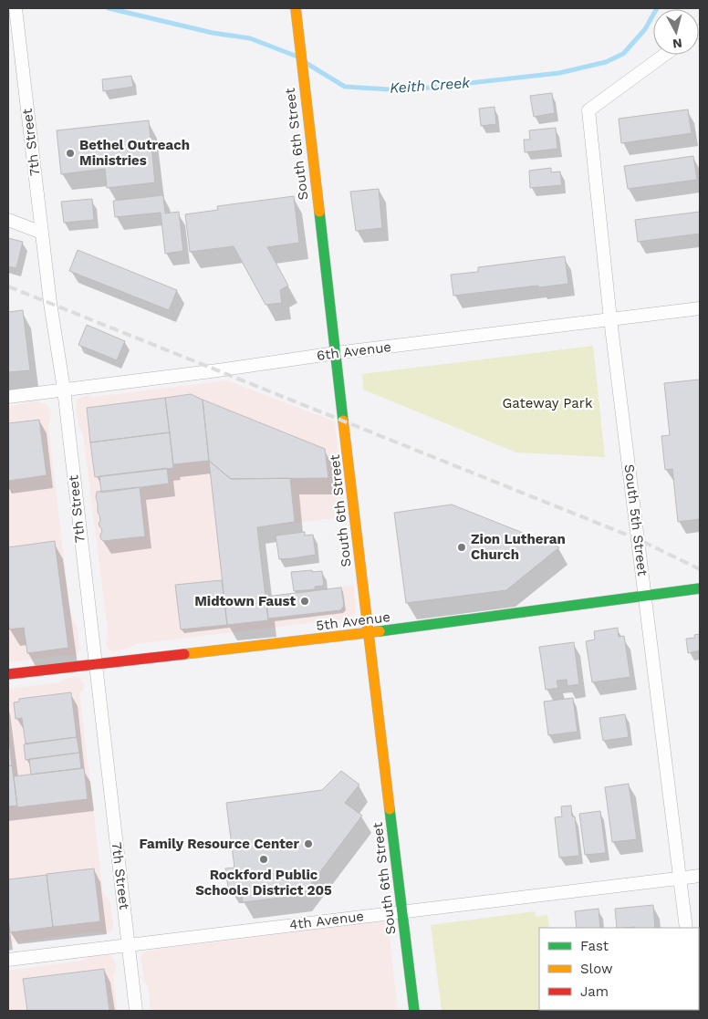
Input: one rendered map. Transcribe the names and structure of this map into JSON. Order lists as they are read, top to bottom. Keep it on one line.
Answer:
{"streets":{"street":["7th Street","South 6th Street","6th Avenue","South 5th Street","5th Avenue","4th Avenue"]},"crossings":[["7th Street","6th Avenue"],["7th Street","5th Avenue"],["7th Street","4th Avenue"],["South 6th Street","6th Avenue"],["South 6th Street","5th Avenue"],["South 6th Street","4th Avenue"],["6th Avenue","South 5th Street"],["South 5th Street","5th Avenue"],["South 5th Street","4th Avenue"]],"water":["Keith Creek"],"parks":["Gateway Park"],"places":["Bethel Outreach Ministries","Zion Lutheran Church","Midtown Faust","Family Resource Center","Rockford Public Schools District 205"],"legend":["Fast","Slow","Jam"],"north":"bottom"}
